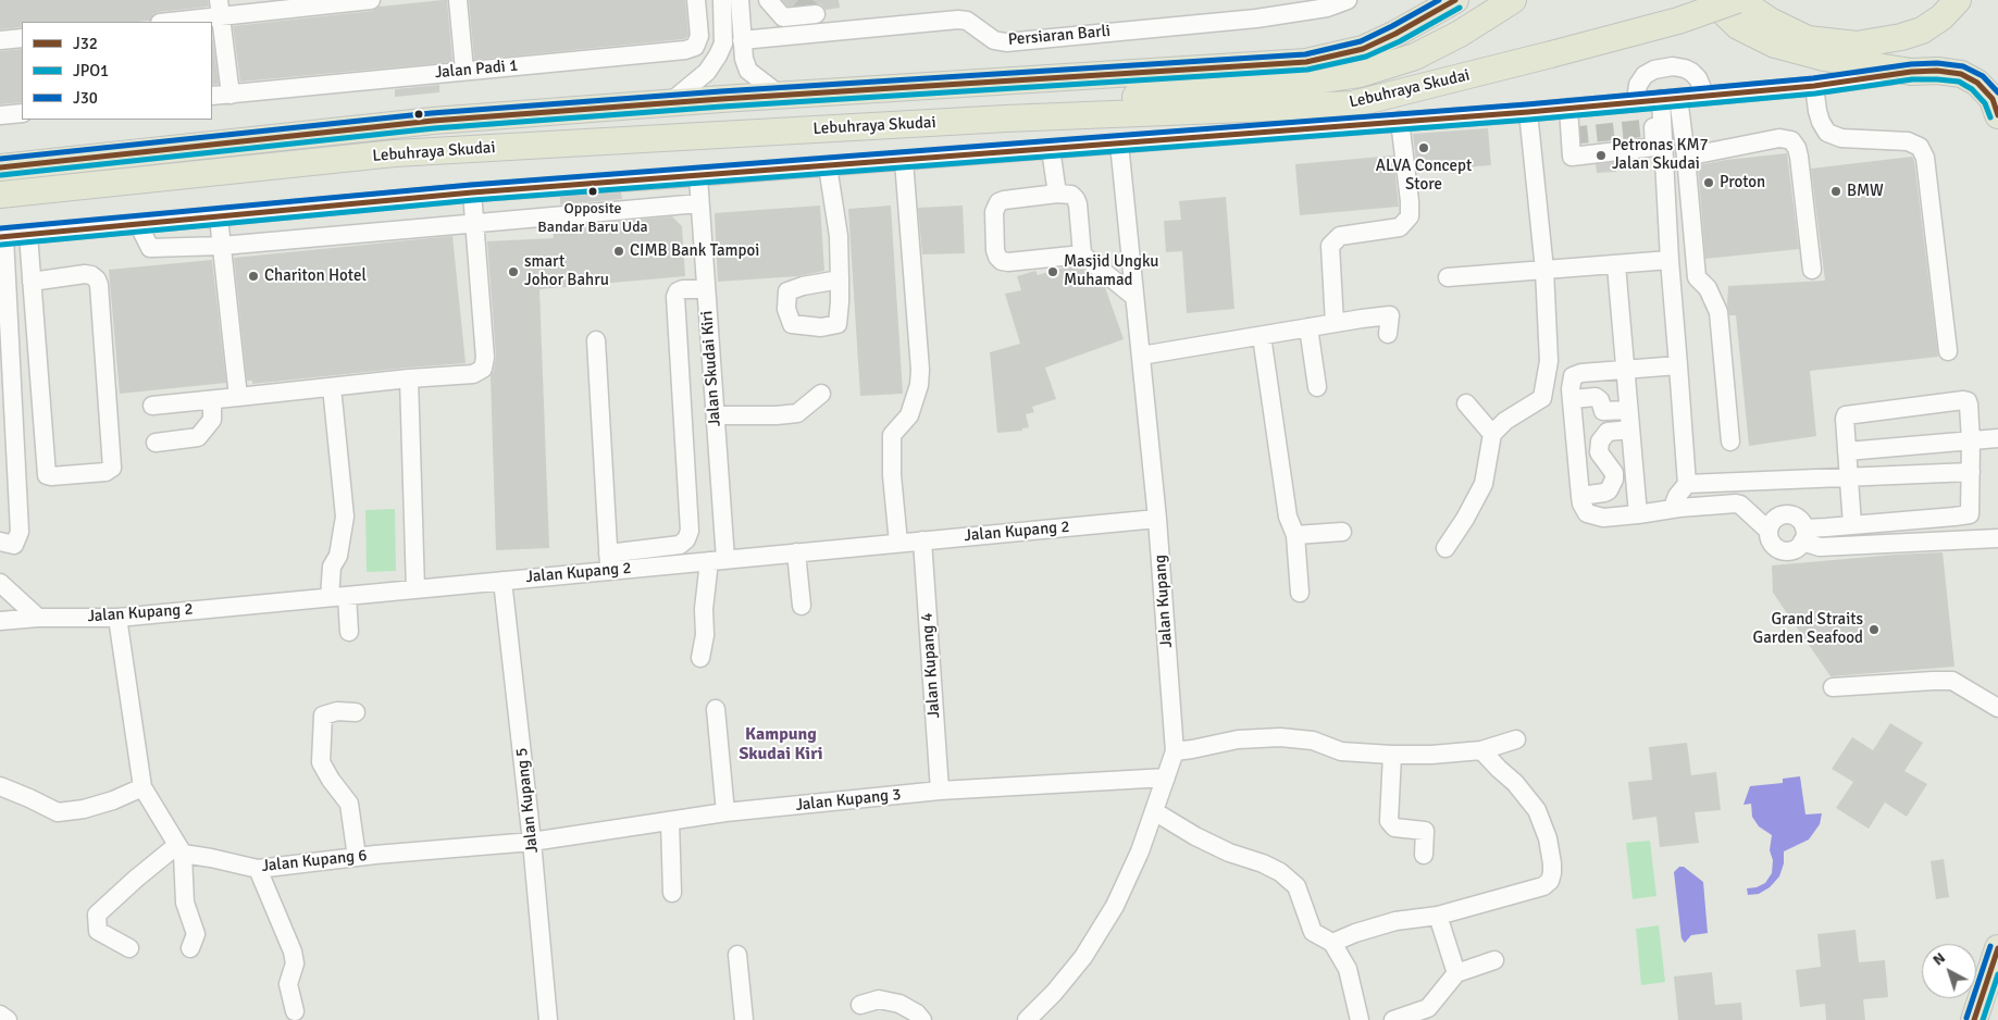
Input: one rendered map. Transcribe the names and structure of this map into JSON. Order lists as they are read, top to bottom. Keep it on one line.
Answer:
{"streets":{"highway":["Lebuhraya Skudai"],"street":["Persiaran Barli","Jalan Padi 1","Jalan Skudai Kiri","Jalan Kupang 2","Jalan Kupang","Jalan Kupang 4","Jalan Kupang 5","Jalan Kupang 3","Jalan Kupang 6"]},"crossings":[["Jalan Skudai Kiri","Jalan Kupang 2"],["Jalan Kupang 2","Jalan Kupang"],["Jalan Kupang 2","Jalan Kupang 4"],["Jalan Kupang 2","Jalan Kupang 5"],["Jalan Kupang","Jalan Kupang 3"],["Jalan Kupang 4","Jalan Kupang 3"],["Jalan Kupang 5","Jalan Kupang 3"],["Jalan Kupang 5","Jalan Kupang 6"],["Jalan Kupang 3","Jalan Kupang 6"]],"districts":["Kampung Skudai Kiri"],"places":["ALVA Concept Store","Petronas KM7 Jalan Skudai","Proton","Opposite Bandar Baru Uda","BMW","CIMB Bank Tampoi","smart Johor Bahru","Masjid Ungku Muhamad","Chariton Hotel","Grand Straits Garden Seafood"],"lines":["transit line J32","transit line J30","transit line JPO1"],"legend":["J32","JPO1","J30"],"north":"top left"}
